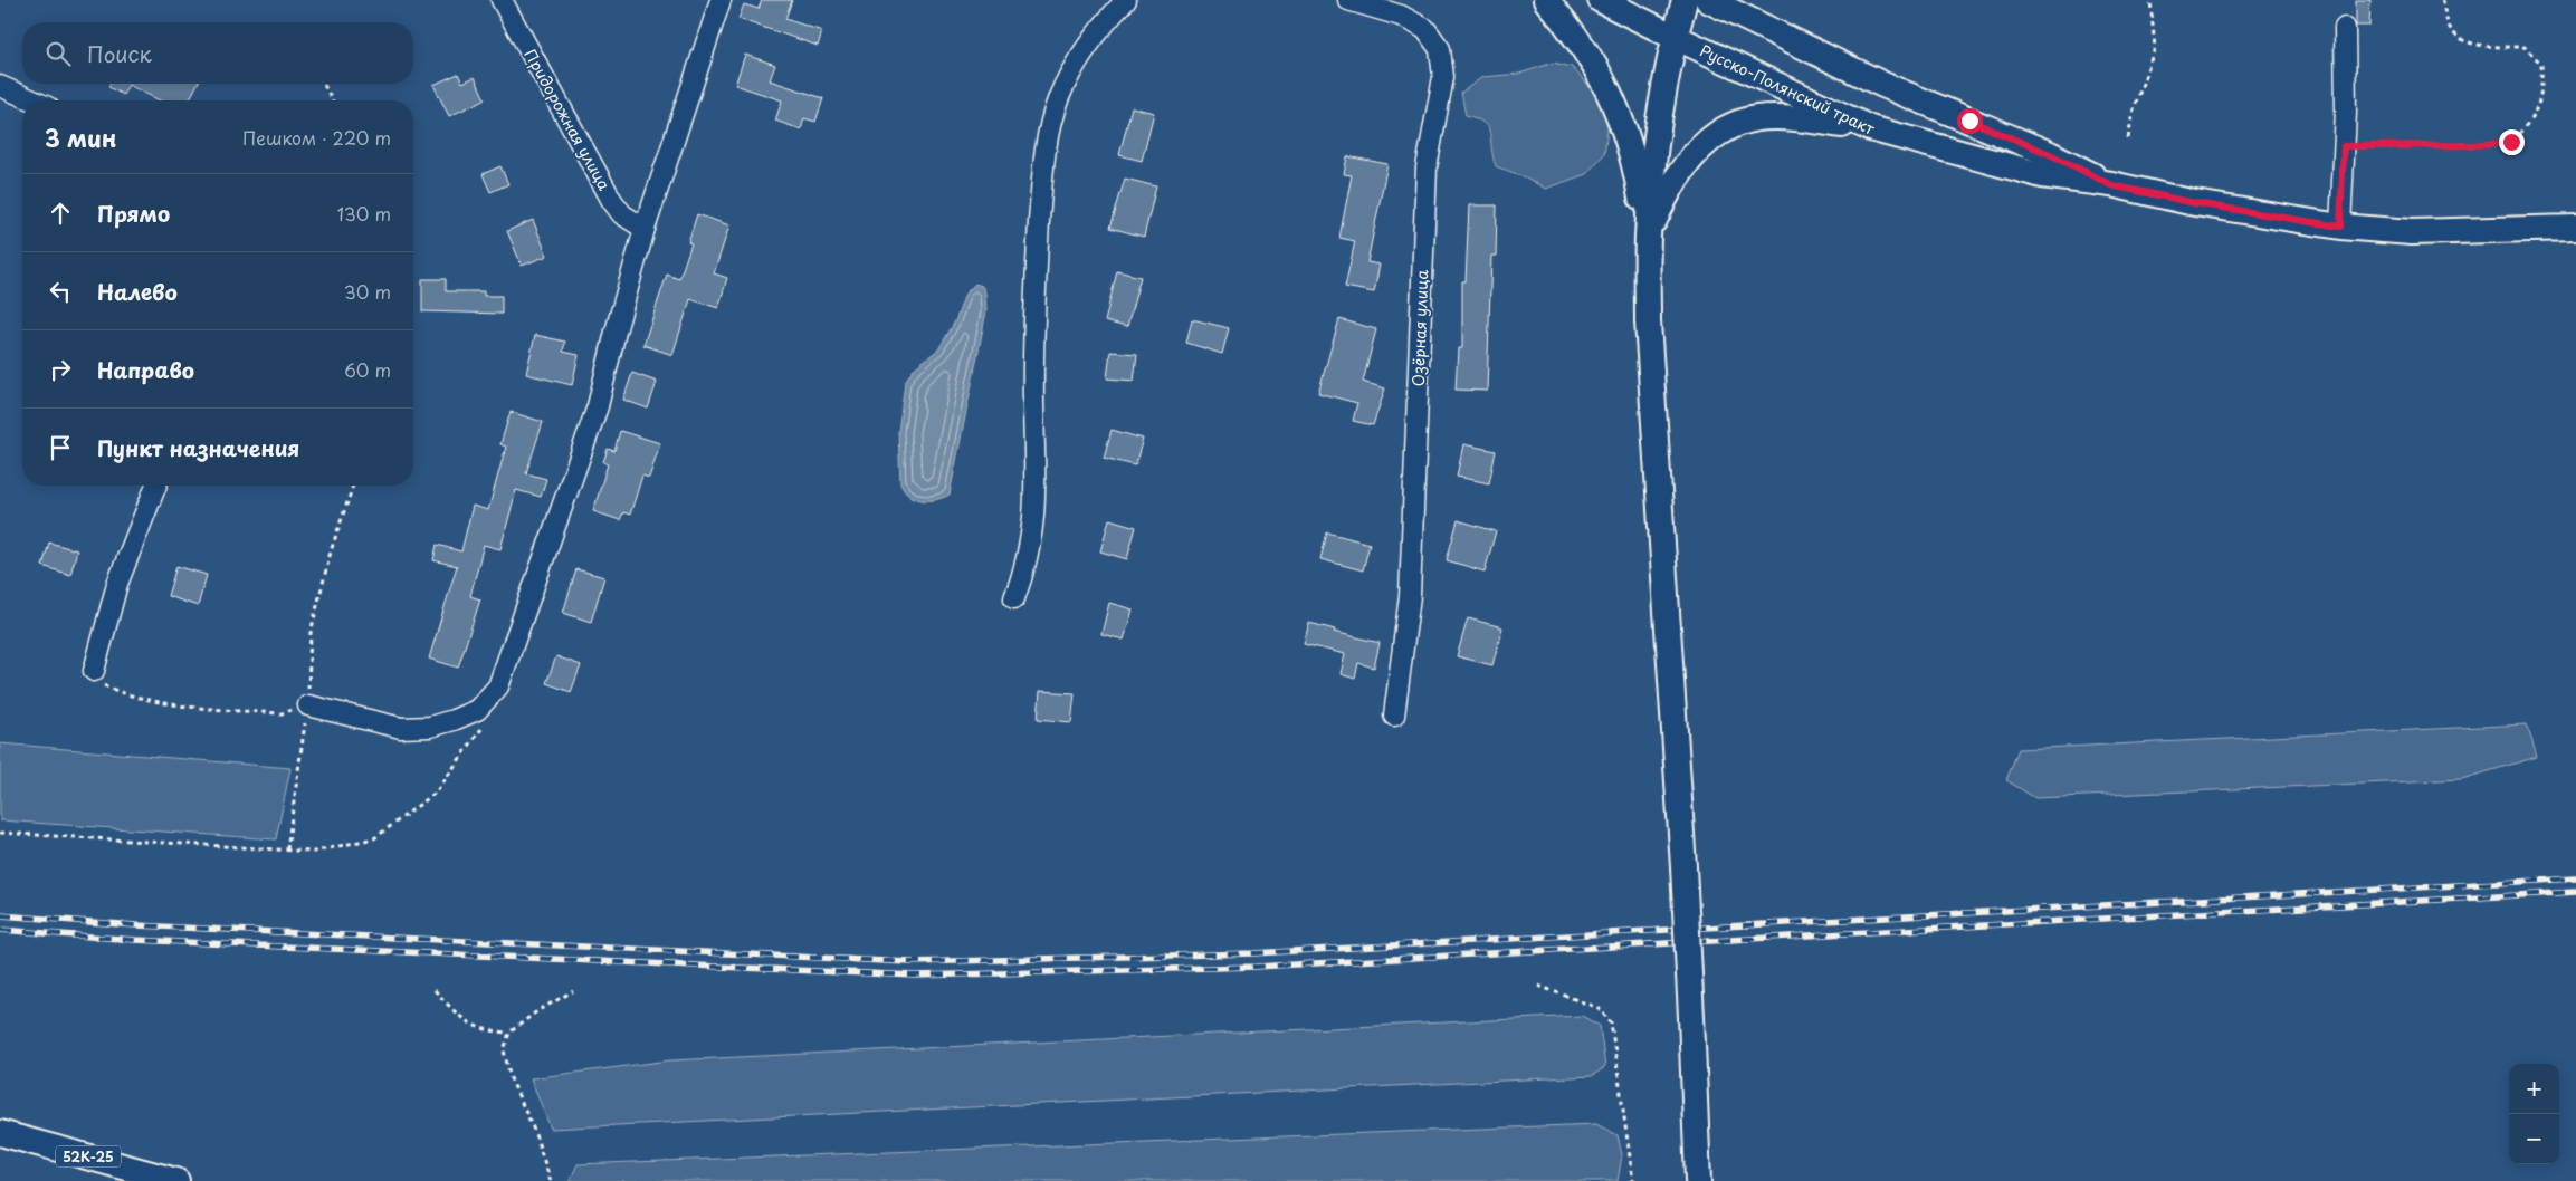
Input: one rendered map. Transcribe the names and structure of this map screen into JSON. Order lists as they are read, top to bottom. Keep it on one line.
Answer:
{"streets":{"main road":["Русско-Полянский тракт","52К-25"],"street":["Придорожная улица","Озёрная улица"]},"page":{"search":"Поиск","heading":["3 мин","Пешком · 220 m"],"list":[["Прямо","130 m"],["Налево","30 m"],["Направо","60 m"],"Пункт назначения"],"map_buttons":["+","−"]}}
